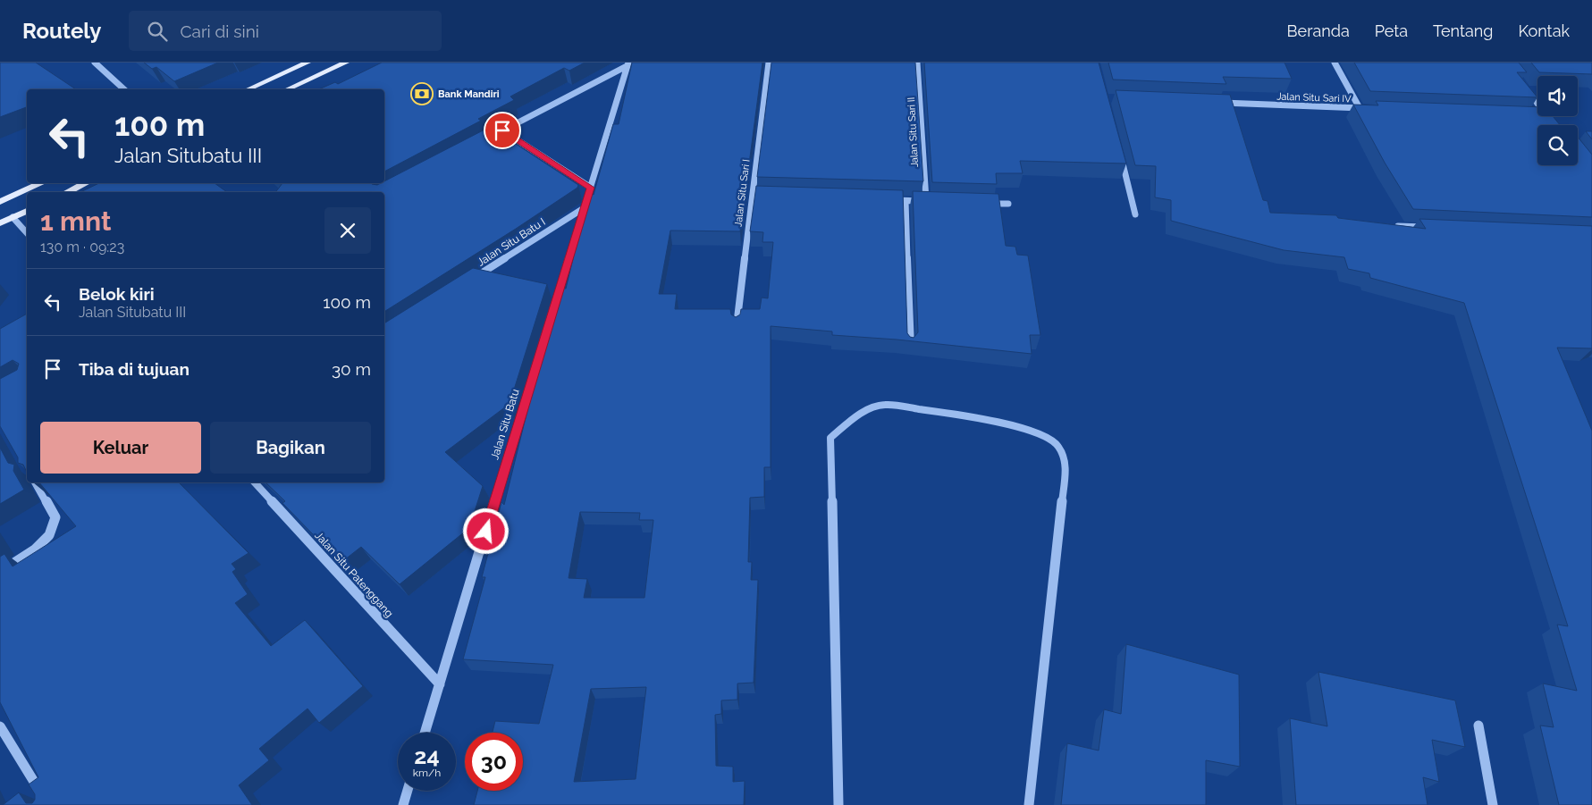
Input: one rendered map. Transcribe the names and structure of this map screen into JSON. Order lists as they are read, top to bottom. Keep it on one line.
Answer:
{"streets":{"street":["Jalan Situ Sari IV","Jalan Situ Sari II","Jalan Situ Sari I","Jalan Situ Batu I","Jalan Situ Batu","Jalan Situ Patenggang"]},"crossings":[["Jalan Situ Batu","Jalan Situ Patenggang"]],"places":{"bank":["Bank Mandiri"]},"page":{"header":"Routely","search":"Cari di sini","nav":["Beranda","Peta","Tentang","Kontak"],"turn":["100 m","Jalan Situbatu III"],"heading":["1 mnt","130 m · 09:23"],"list":[{"name":"Belok kiri","note":"Jalan Situbatu III","value":"100 m"},{"name":"Tiba di tujuan","value":"30 m"}],"buttons":["Keluar","Bagikan"],"speed":"24 km/h","limit":"30"}}
